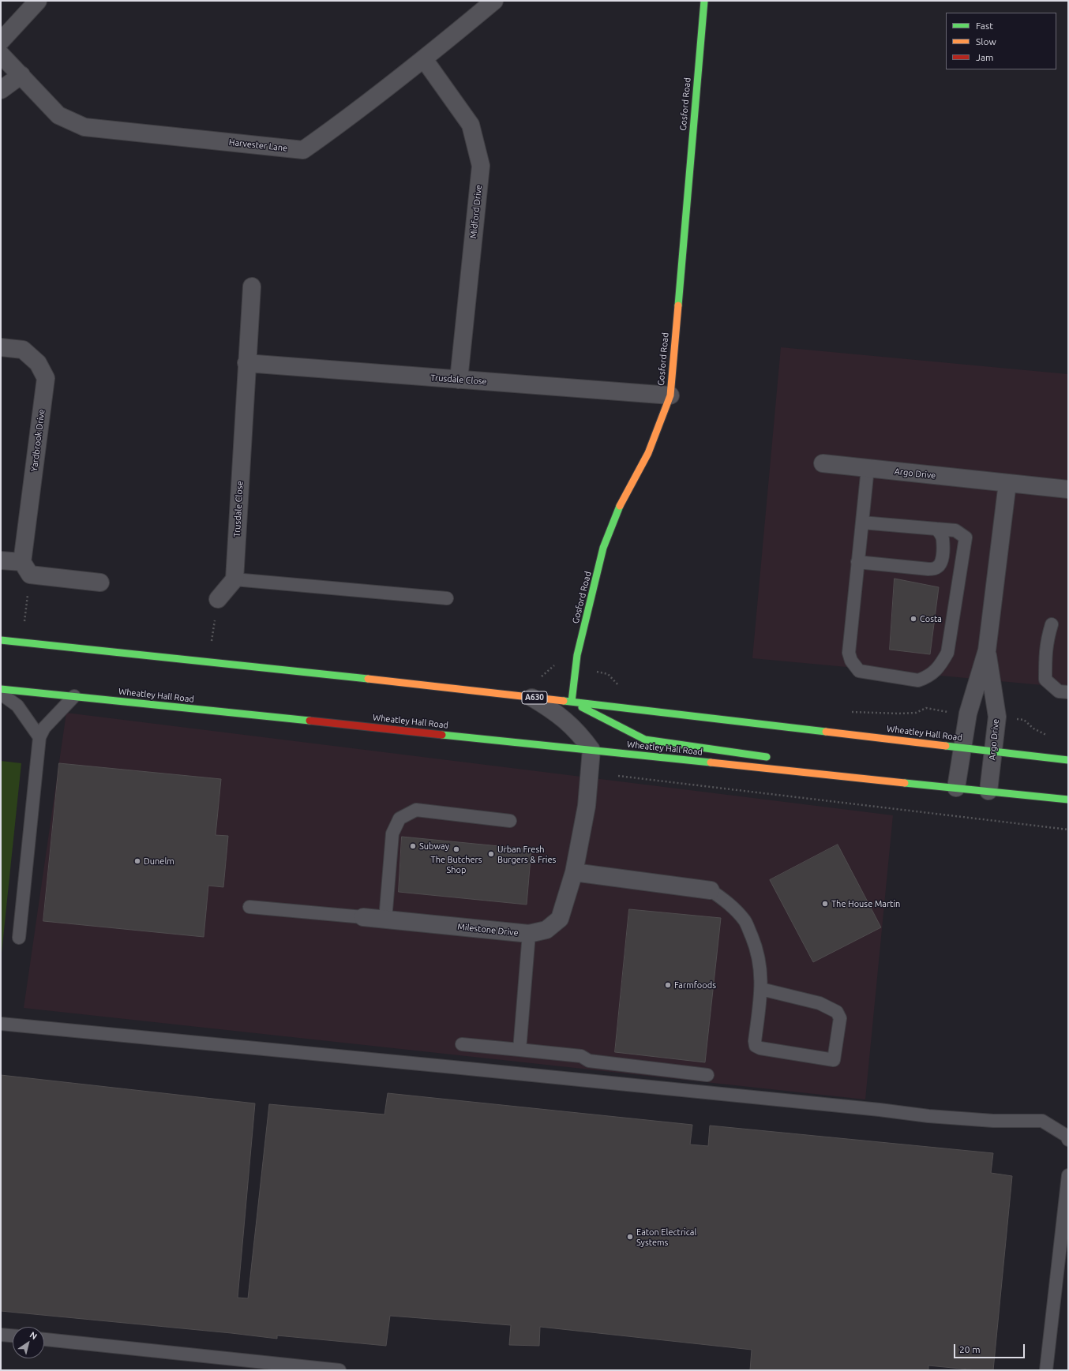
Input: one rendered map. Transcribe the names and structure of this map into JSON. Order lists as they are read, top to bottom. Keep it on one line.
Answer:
{"streets":{"main road":["Gosford Road","Wheatley Hall Road","A630"],"street":["Harvester Lane","Midford Drive","Trusdale Close","Yardbrook Drive","Argo Drive","Milestone Drive"]},"crossings":[["Gosford Road","Trusdale Close"],["Gosford Road","Wheatley Hall Road"],["Harvester Lane","Midford Drive"],["Midford Drive","Trusdale Close"],["Argo Drive","Wheatley Hall Road"],["Wheatley Hall Road","Milestone Drive"]],"places":["Costa","Subway","The Butchers Shop","Urban Fresh Burgers & Fries","Dunelm","The House Martin","Farmfoods","Eaton Electrical Systems"],"legend":["Fast","Slow","Jam"],"scale_bar":"20 m","north":"top right"}
